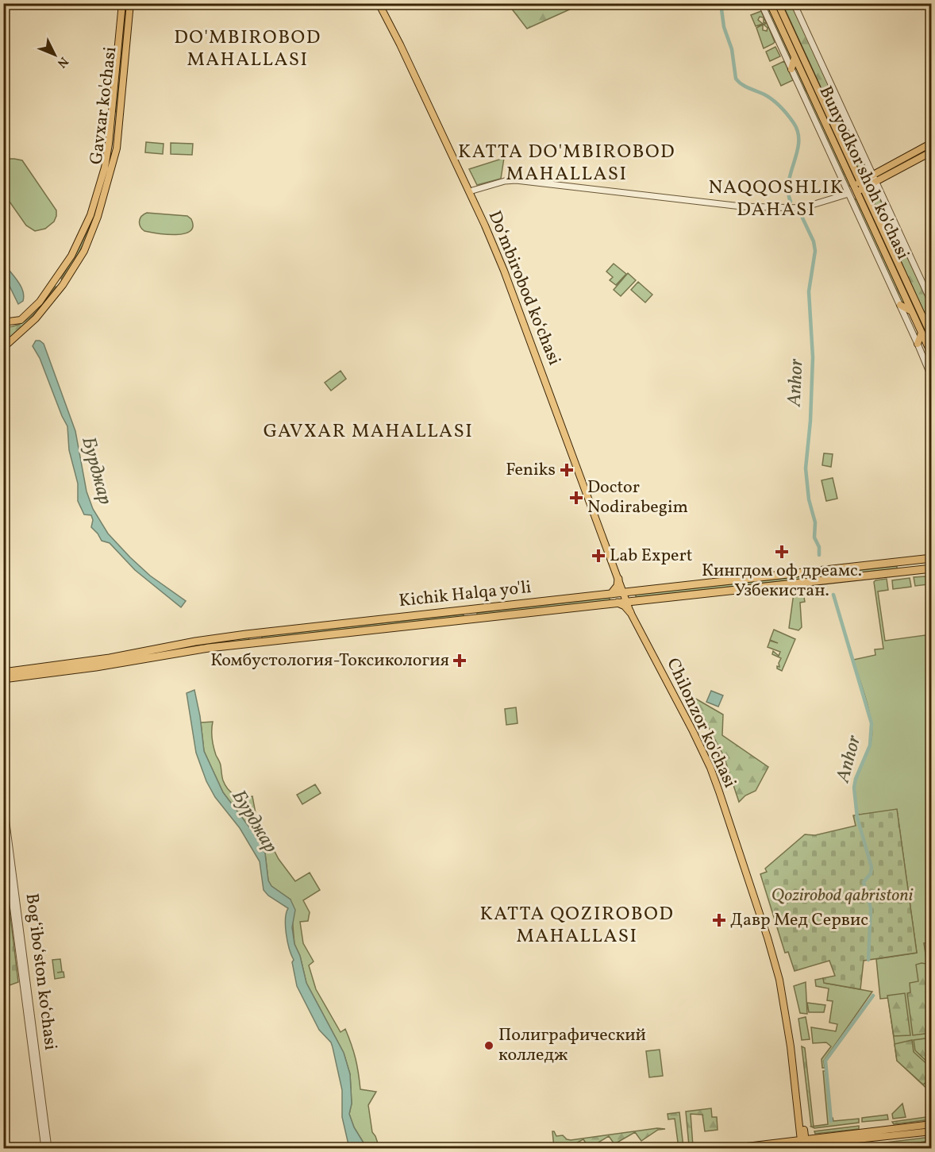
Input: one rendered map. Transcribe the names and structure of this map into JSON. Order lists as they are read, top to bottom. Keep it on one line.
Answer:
{"streets":{"highway":["Kichik Halqa yo'li"],"main road":["Gavxar ko'chasi","Bunyodkor shoh ko'chasi","Doʻmbirobod koʻchasi","Chilonzor ko'chasi"],"street":["Bogʻiboʻston koʻchasi"]},"crossings":[["Doʻmbirobod koʻchasi","Kichik Halqa yo'li"],["Doʻmbirobod koʻchasi","Chilonzor ko'chasi"],["Kichik Halqa yo'li","Chilonzor ko'chasi"]],"districts":["DO'MBIROBOD MAHALLASI","KATTA DO'MBIROBOD MAHALLASI","NAQQOSHLIK DAHASI","GAVXAR MAHALLASI","KATTA QOZIROBOD MAHALLASI"],"water":["Anhor","Бурджар"],"parks":["Qozirobod qabristoni"],"places":{"health":["Feniks","Doctor Nodirabegim","Кингдом оф дреамс. Узбекистан.","Lab Expert","Комбустология-Токсикология","Давр Мед Сервис"],"other":["Полиграфический колледж"]},"north":"bottom right"}
